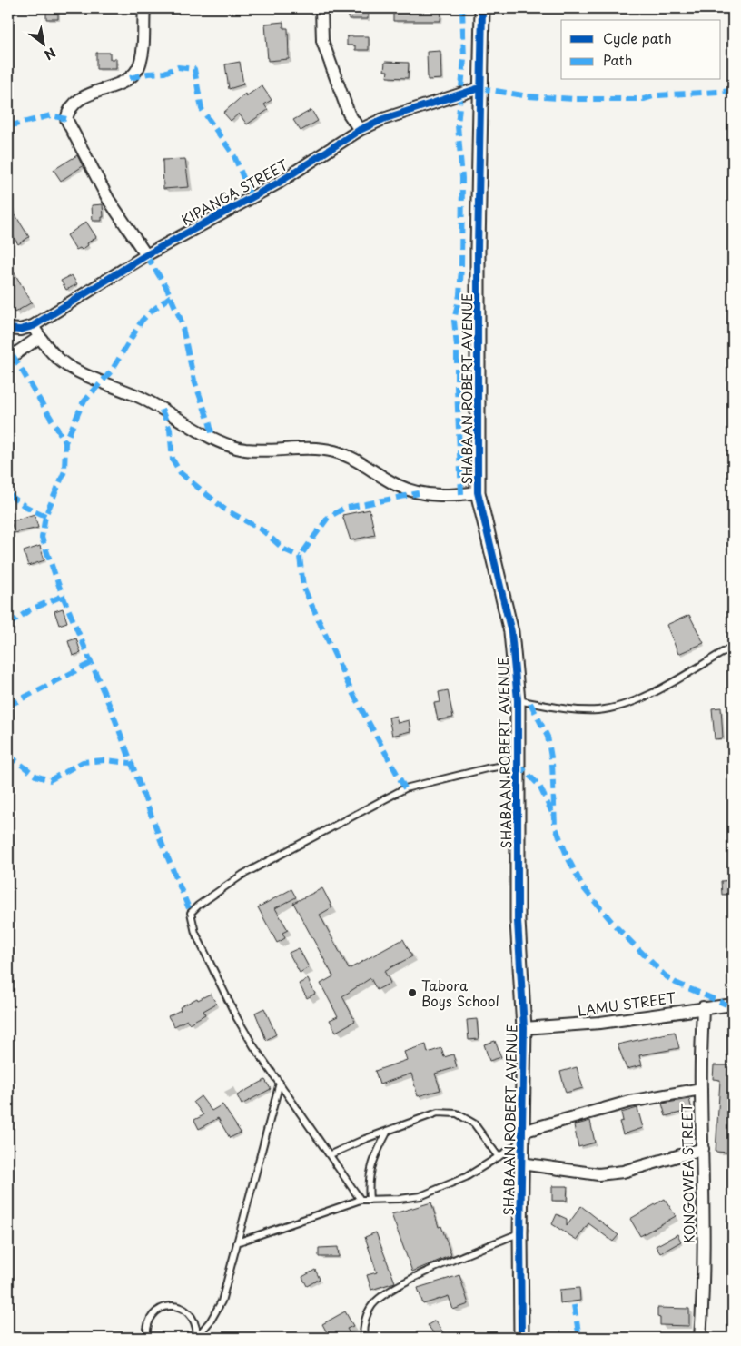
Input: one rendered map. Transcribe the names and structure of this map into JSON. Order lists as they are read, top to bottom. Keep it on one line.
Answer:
{"streets":{"street":["KIPANGA STREET","SHABAAN ROBERT AVENUE","LAMU STREET","KONGOWEA STREET"]},"crossings":[["KIPANGA STREET","SHABAAN ROBERT AVENUE"],["SHABAAN ROBERT AVENUE","LAMU STREET"],["LAMU STREET","KONGOWEA STREET"]],"places":["Tabora Boys School"],"legend":["Cycle path","Path"],"north":"bottom right"}
